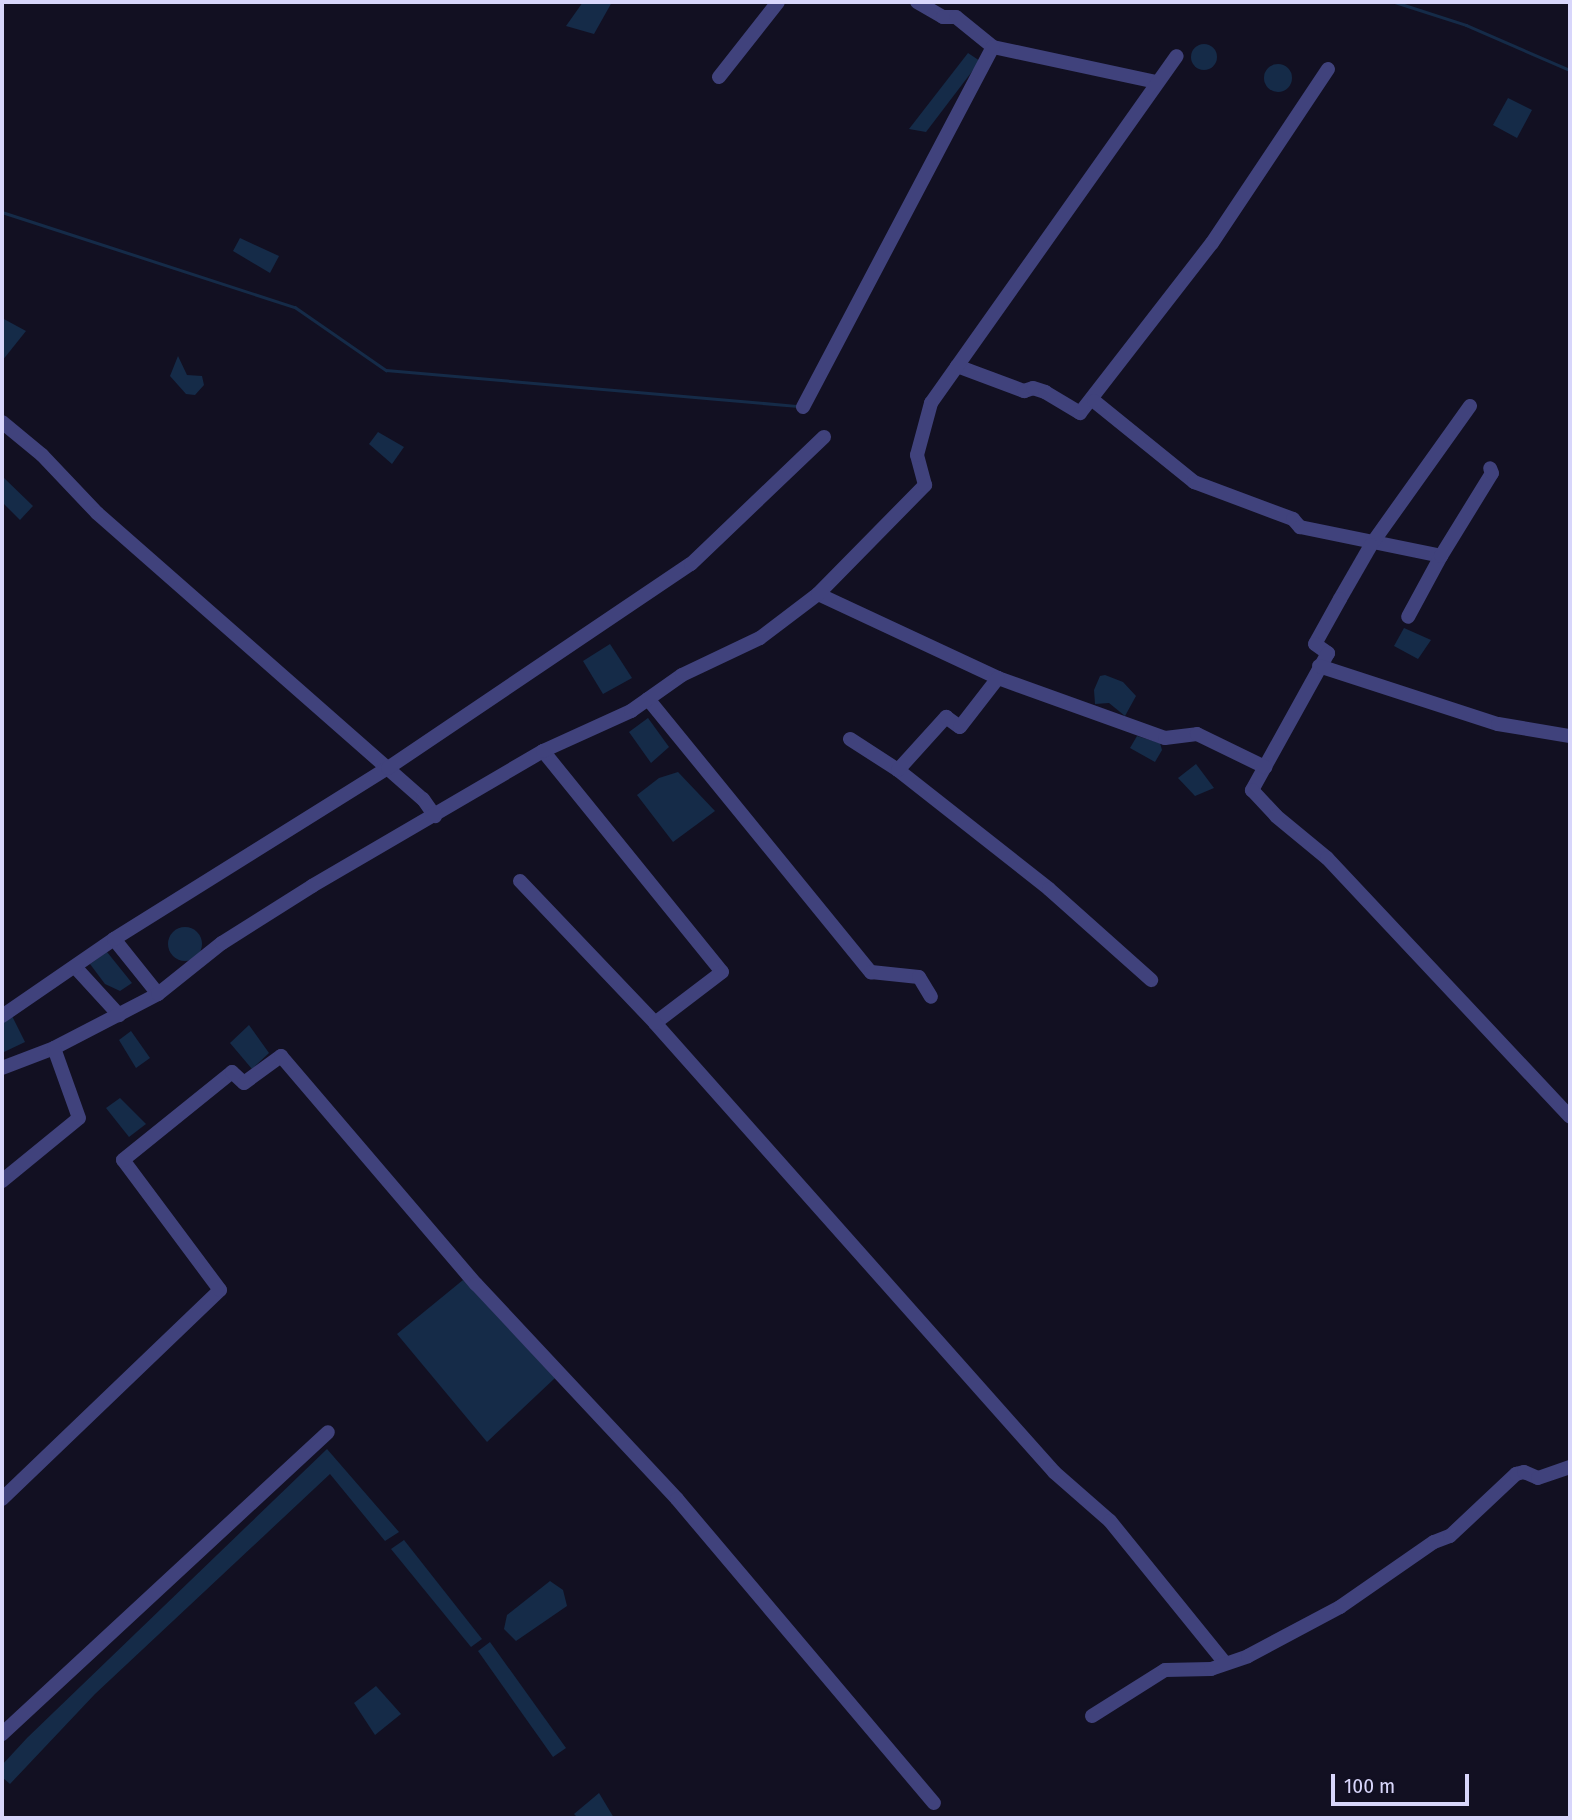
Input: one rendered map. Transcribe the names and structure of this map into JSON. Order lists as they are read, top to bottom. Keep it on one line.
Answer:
{"scale_bar":"100 m"}
